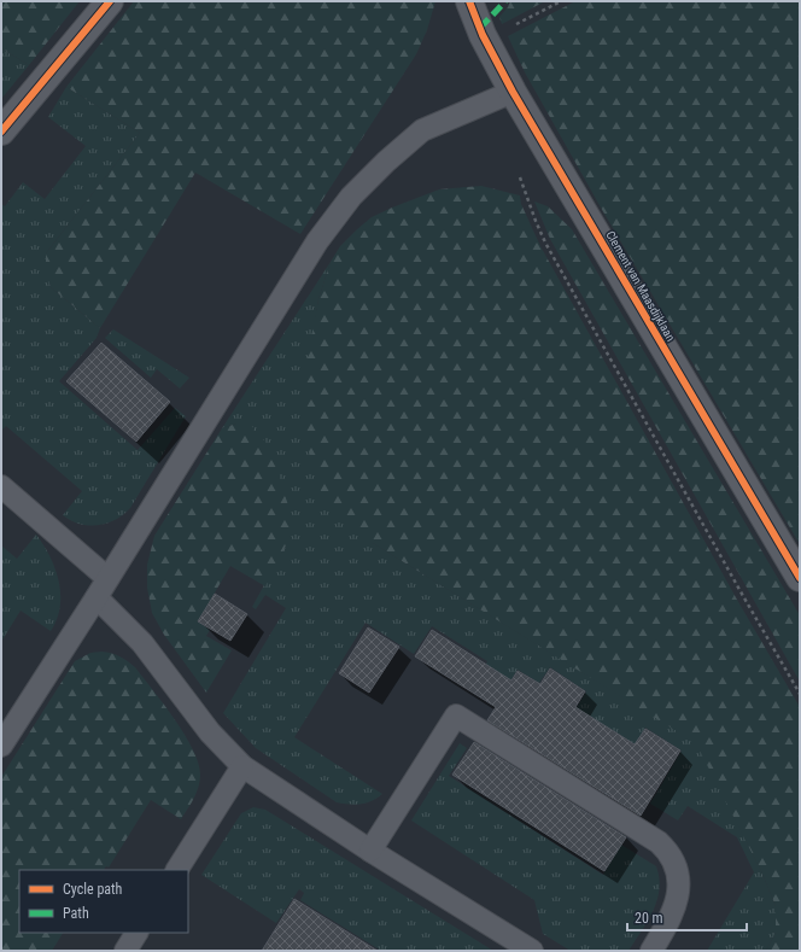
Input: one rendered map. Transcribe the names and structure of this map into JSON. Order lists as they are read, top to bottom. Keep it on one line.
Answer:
{"streets":{"street":["Clement van Maasdijklaan"]},"legend":["Cycle path","Path"],"scale_bar":"20 m"}
